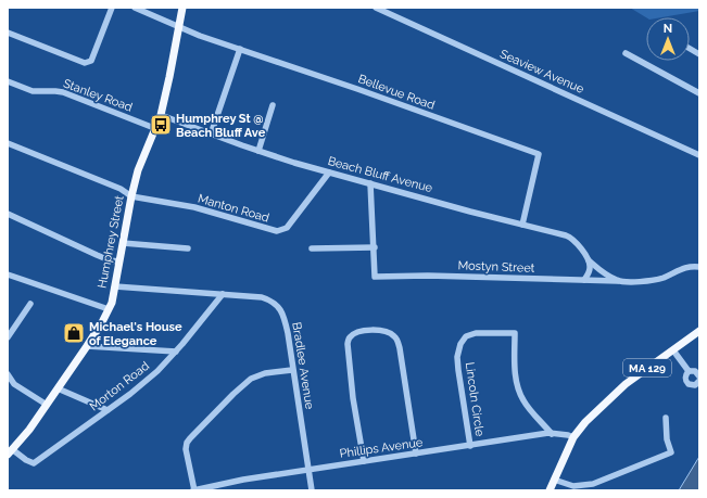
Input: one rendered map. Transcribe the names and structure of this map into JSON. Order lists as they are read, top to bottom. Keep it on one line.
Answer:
{"streets":{"main road":["Humphrey Street","MA 129"],"street":["Seaview Avenue","Bellevue Road","Stanley Road","Beach Bluff Avenue","Manton Road","Mostyn Street","Bradlee Avenue","Morton Road","Lincoln Circle","Phillips Avenue"]},"crossings":[["Bellevue Road","Beach Bluff Avenue"],["Bellevue Road","Humphrey Street"],["Stanley Road","Humphrey Street"],["Beach Bluff Avenue","Manton Road"],["Beach Bluff Avenue","Humphrey Street"],["Beach Bluff Avenue","Mostyn Street"],["Manton Road","Humphrey Street"],["Humphrey Street","Bradlee Avenue"],["Humphrey Street","Morton Road"],["Bradlee Avenue","Morton Road"],["Bradlee Avenue","Phillips Avenue"],["MA 129","Phillips Avenue"],["Lincoln Circle","Phillips Avenue"]],"places":{"bus stop":["Humphrey St @ Beach Bluff Ave"],"shop":["Michael's House of Elegance"]},"north":"top"}
